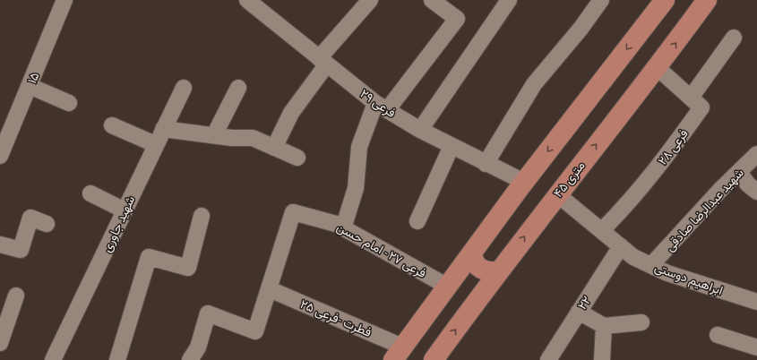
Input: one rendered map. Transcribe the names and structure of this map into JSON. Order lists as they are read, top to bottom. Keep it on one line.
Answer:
{"streets":{"main road":["۴۵ متری"],"street":["۱۵","فرعی ۲۹","فرعی ۲۸","شهید عبدالرضا صادقی","شهید جاوری","فرعی ۲۷ - امام حسن","ابراهیم دوستی","۲۲","فطرت -فرعی ۲۵"]},"crossings":[["فرعی ۲۸","۴۵ متری"],["فرعی ۲۸","ابراهیم دوستی"],["۴۵ متری","ابراهیم دوستی"],["شهید عبدالرضا صادقی","ابراهیم دوستی"],["فرعی ۲۷ - امام حسن","فطرت -فرعی ۲۵"],["ابراهیم دوستی","۲۲"]]}
